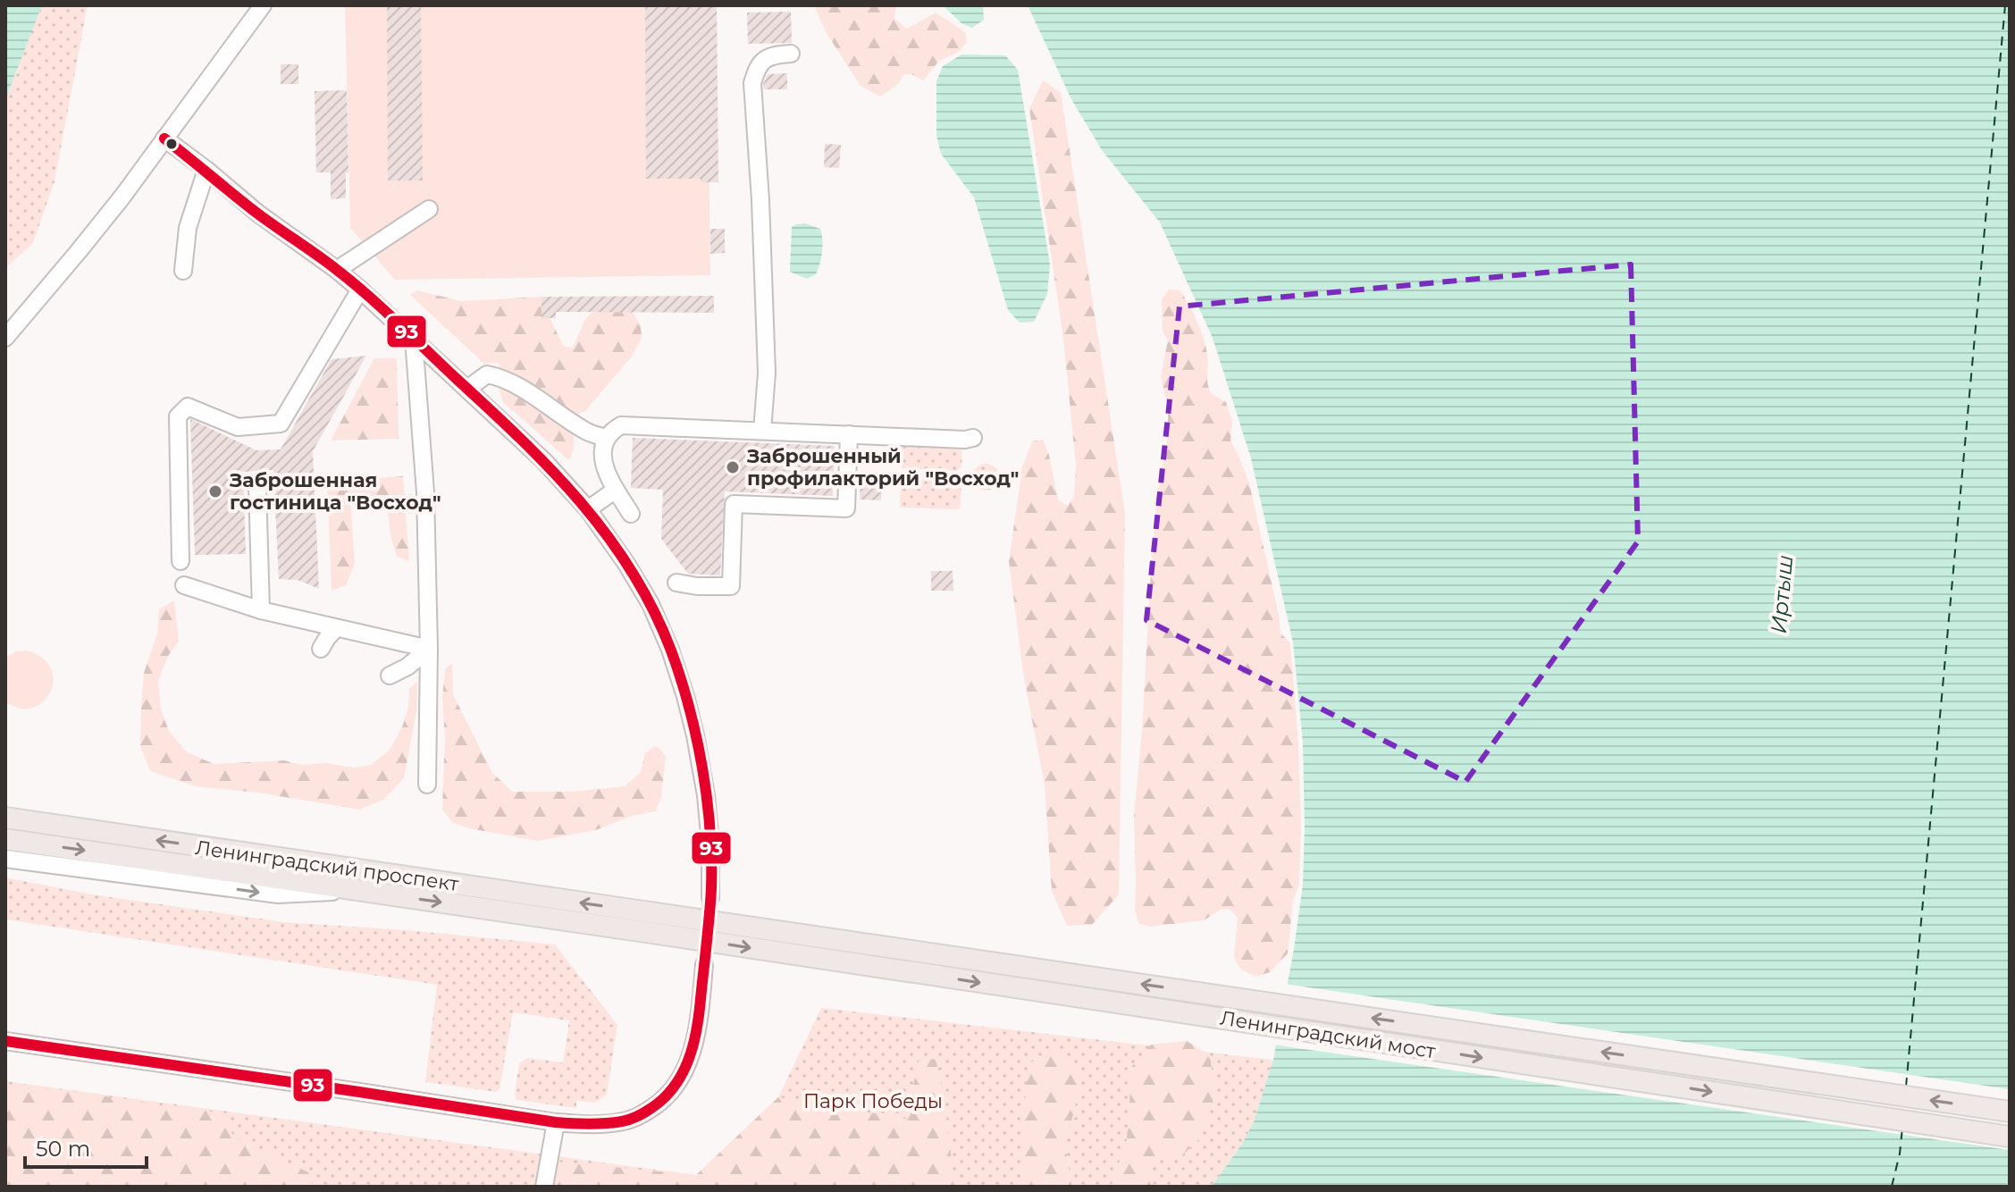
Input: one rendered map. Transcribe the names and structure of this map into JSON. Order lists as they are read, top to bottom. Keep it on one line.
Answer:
{"streets":{"main road":["Ленинградский проспект","Ленинградский мост"]},"crossings":[["Ленинградский проспект","Ленинградский мост"]],"water":["Иртыш"],"parks":["Парк Победы"],"places":["Заброшенный профилакторий \"Восход\"","Заброшенная гостиница \"Восход\""],"lines":["transit line 93"],"scale_bar":"50 m"}
